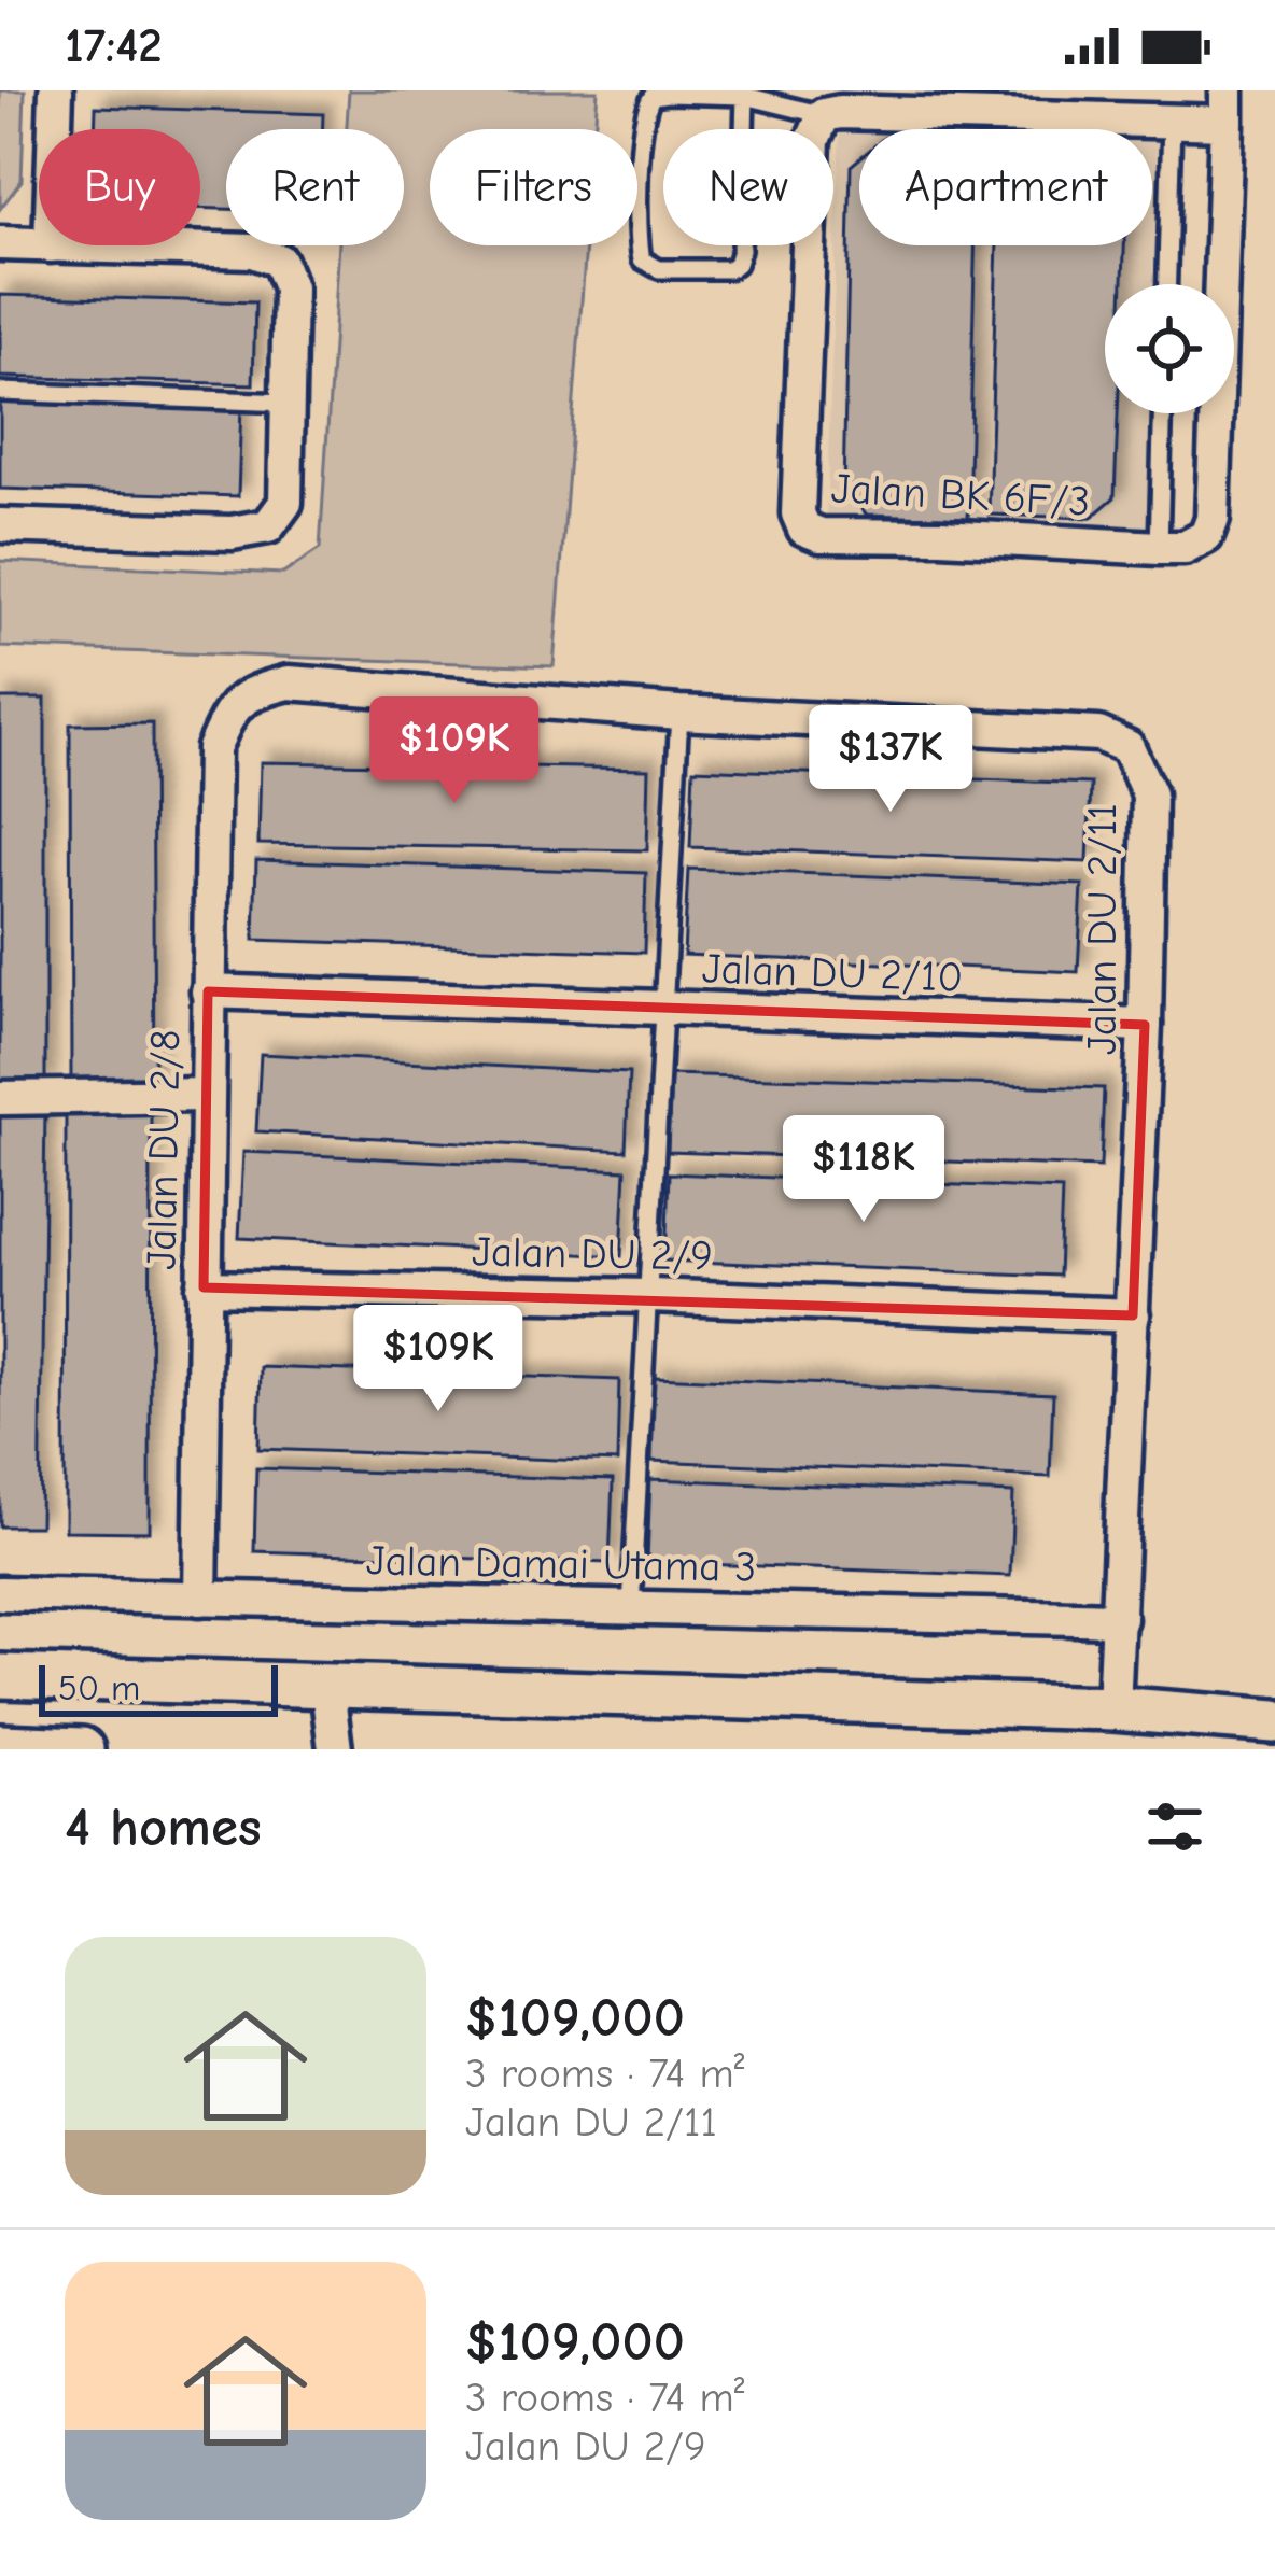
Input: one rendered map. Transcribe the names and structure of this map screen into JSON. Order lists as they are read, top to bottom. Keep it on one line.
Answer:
{"streets":{"street":["Jalan BK 6F/3","Jalan DU 2/11","Jalan DU 2/10","Jalan DU 2/8","Jalan DU 2/9","Jalan Damai Utama 3"]},"crossings":[["Jalan DU 2/11","Jalan DU 2/10"],["Jalan DU 2/11","Jalan DU 2/8"],["Jalan DU 2/11","Jalan DU 2/9"],["Jalan DU 2/11","Jalan Damai Utama 3"],["Jalan DU 2/10","Jalan DU 2/8"],["Jalan DU 2/8","Jalan DU 2/9"],["Jalan DU 2/8","Jalan Damai Utama 3"]],"scale_bar":"50 m","page":{"status":"17:42","chip":["Buy","Rent","Filters","New","Apartment"],"price":["$109K","$137K","$118K","$109K"],"scale":"50 m","heading":"4 homes","list":[{"name":"$109,000","note":"3 rooms · 74 m² · Jalan DU 2/11"},{"name":"$109,000","note":"3 rooms · 74 m² · Jalan DU 2/9"}]}}
